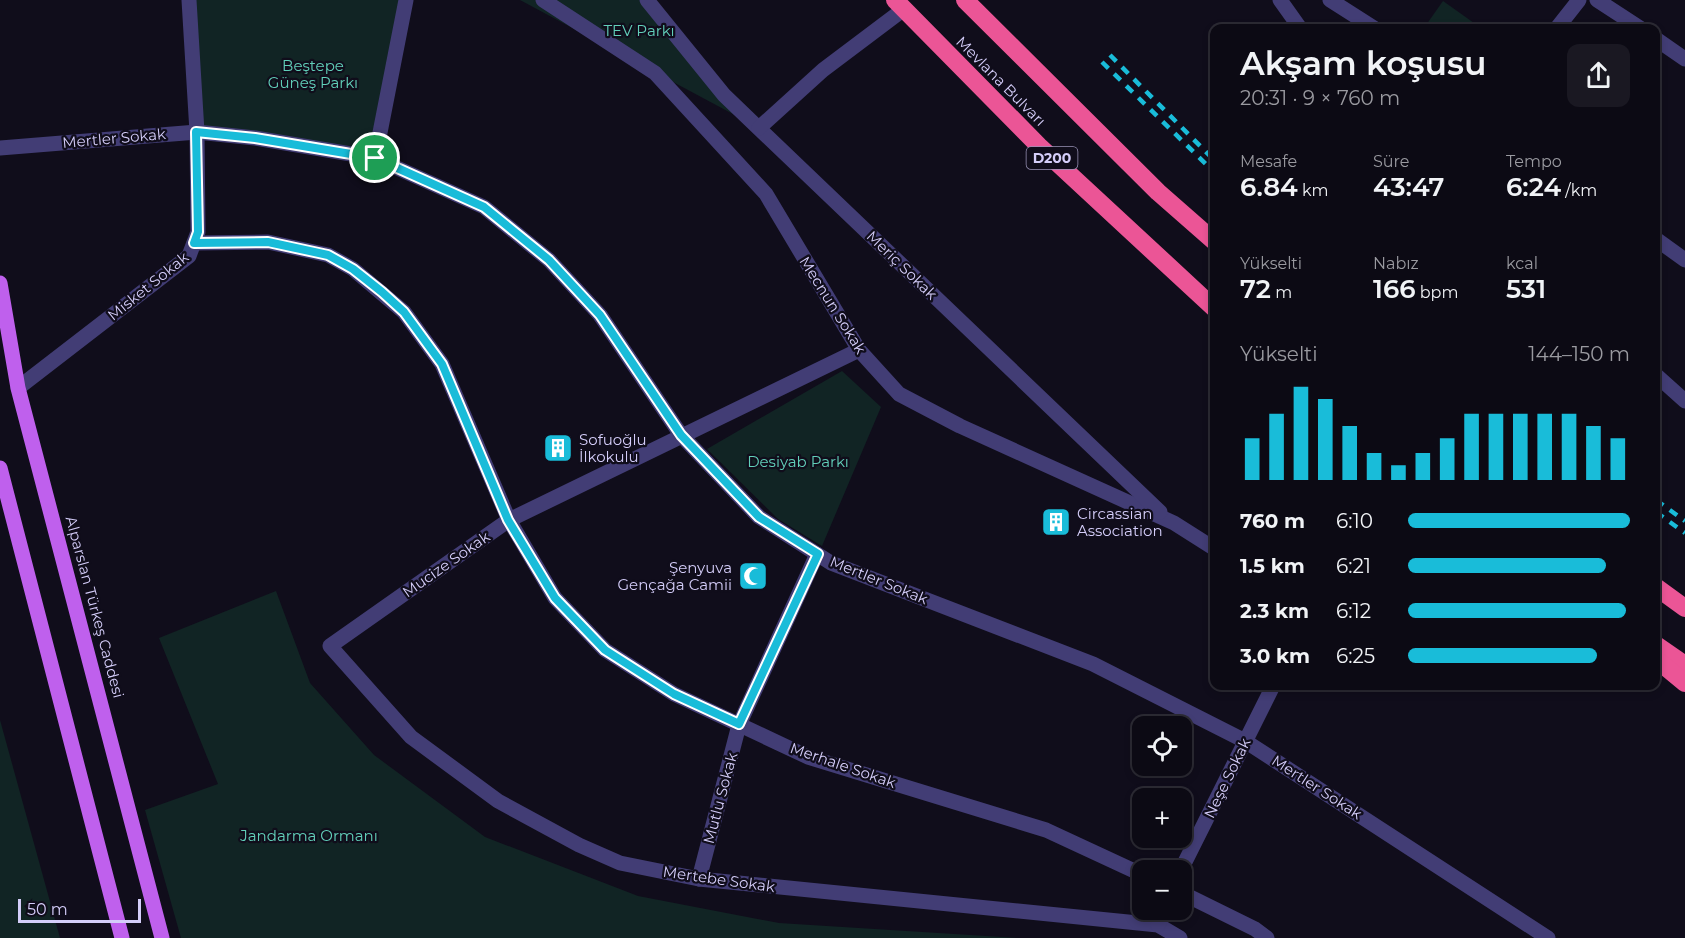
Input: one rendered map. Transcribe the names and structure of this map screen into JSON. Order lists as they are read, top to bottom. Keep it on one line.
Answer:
{"streets":{"highway":["Mevlana Bulvarı","D200"],"main road":["Alparslan Türkeş Caddesi"],"street":["Mertler Sokak","Meriç Sokak","Misket Sokak","Mecnun Sokak","Mucize Sokak","Merhale Sokak","Neşe Sokak","Mutlu Sokak","Mertebe Sokak"]},"crossings":[["Mertler Sokak","Misket Sokak"],["Mertler Sokak","Mucize Sokak"],["Mertler Sokak","Neşe Sokak"],["Mertler Sokak","Mutlu Sokak"],["Meriç Sokak","Mecnun Sokak"],["Misket Sokak","Alparslan Türkeş Caddesi"],["Misket Sokak","Merhale Sokak"],["Mecnun Sokak","Mucize Sokak"],["Mucize Sokak","Merhale Sokak"],["Mucize Sokak","Mertebe Sokak"],["Merhale Sokak","Mutlu Sokak"],["Mutlu Sokak","Mertebe Sokak"]],"parks":["TEV Parkı","Beştepe Güneş Parkı","Desiyab Parkı","Jandarma Ormanı"],"places":{"building":["Sofuoğlu İlkokulu","Circassian Association"],"mosque":["Şenyuva Gençağa Camii"]},"scale_bar":"50 m","page":{"heading":["Akşam koşusu","20:31 · 9 × 760 m"],"stats":[["Mesafe","6.84 km"],["Süre","43:47"],["Tempo","6:24 /km"],["Yükselti","72 m"],["Nabız","166 bpm"],["kcal","531"]],"chart":["Yükselti","144–150 m"],"list":[{"name":"760 m","note":"6:10"},{"name":"1.5 km","note":"6:21"},{"name":"2.3 km","note":"6:12"},{"name":"3.0 km","note":"6:25"}],"map_buttons":["+","−"],"scale":"50 m"}}
